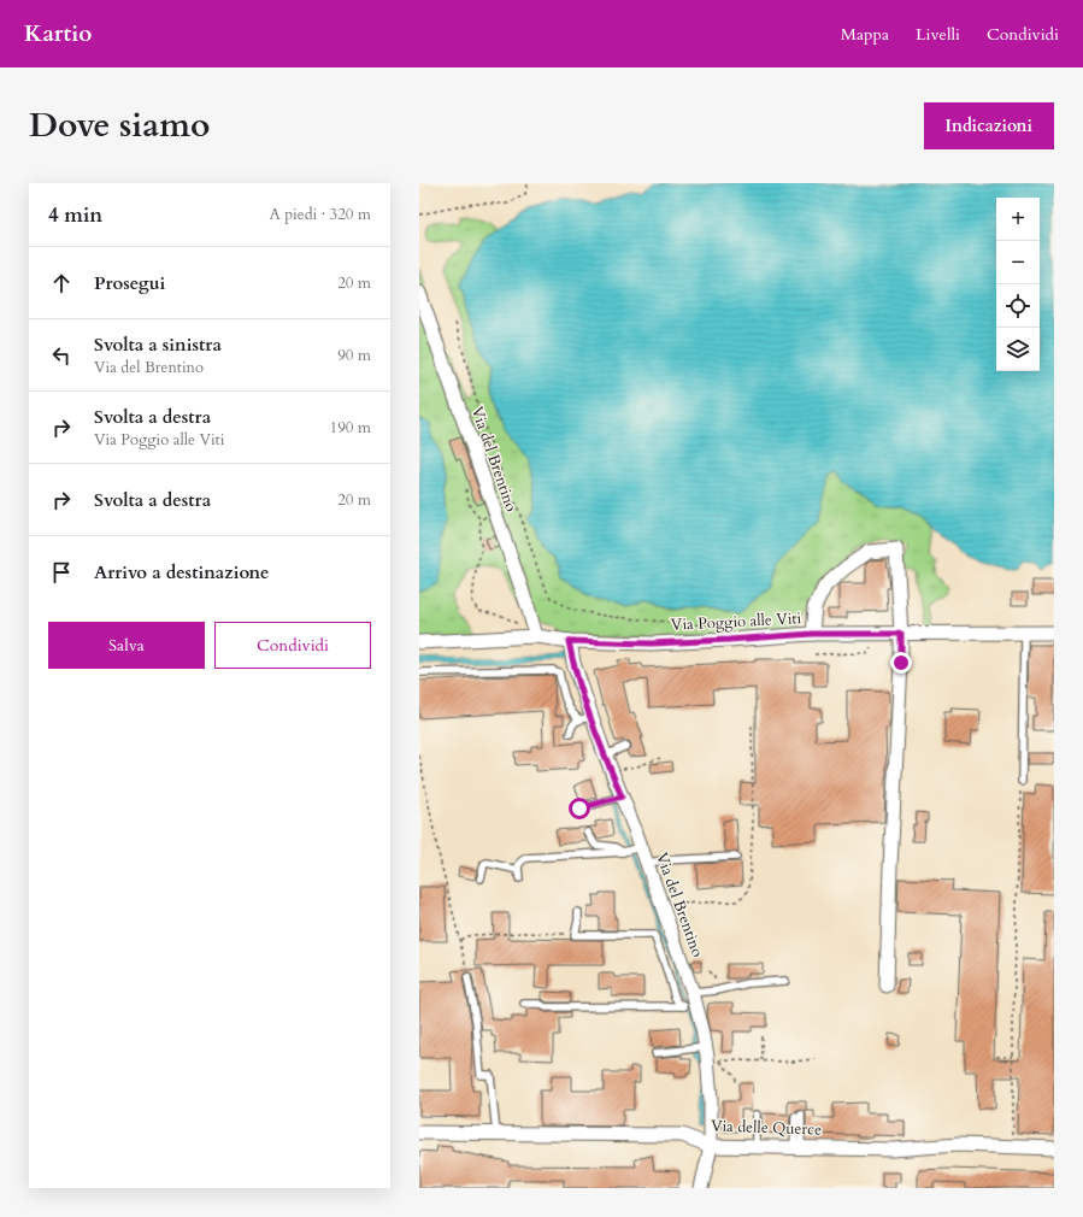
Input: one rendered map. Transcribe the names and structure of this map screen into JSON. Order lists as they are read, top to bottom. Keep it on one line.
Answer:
{"streets":{"street":["Via del Brentino","Via Poggio alle Viti","Via delle Querce"]},"crossings":[["Via del Brentino","Via Poggio alle Viti"],["Via del Brentino","Via delle Querce"]],"page":{"header":"Kartio","nav":["Mappa","Livelli","Condividi"],"title":"Dove siamo","buttons":["Indicazioni",["Salva","Condividi"]],"heading":["4 min","A piedi · 320 m"],"map_buttons":["+","−"],"list":[["Prosegui","20 m"],["Svolta a sinistra","Via del Brentino","90 m"],["Svolta a destra","Via Poggio alle Viti","190 m"],["Svolta a destra","20 m"],"Arrivo a destinazione"]}}
